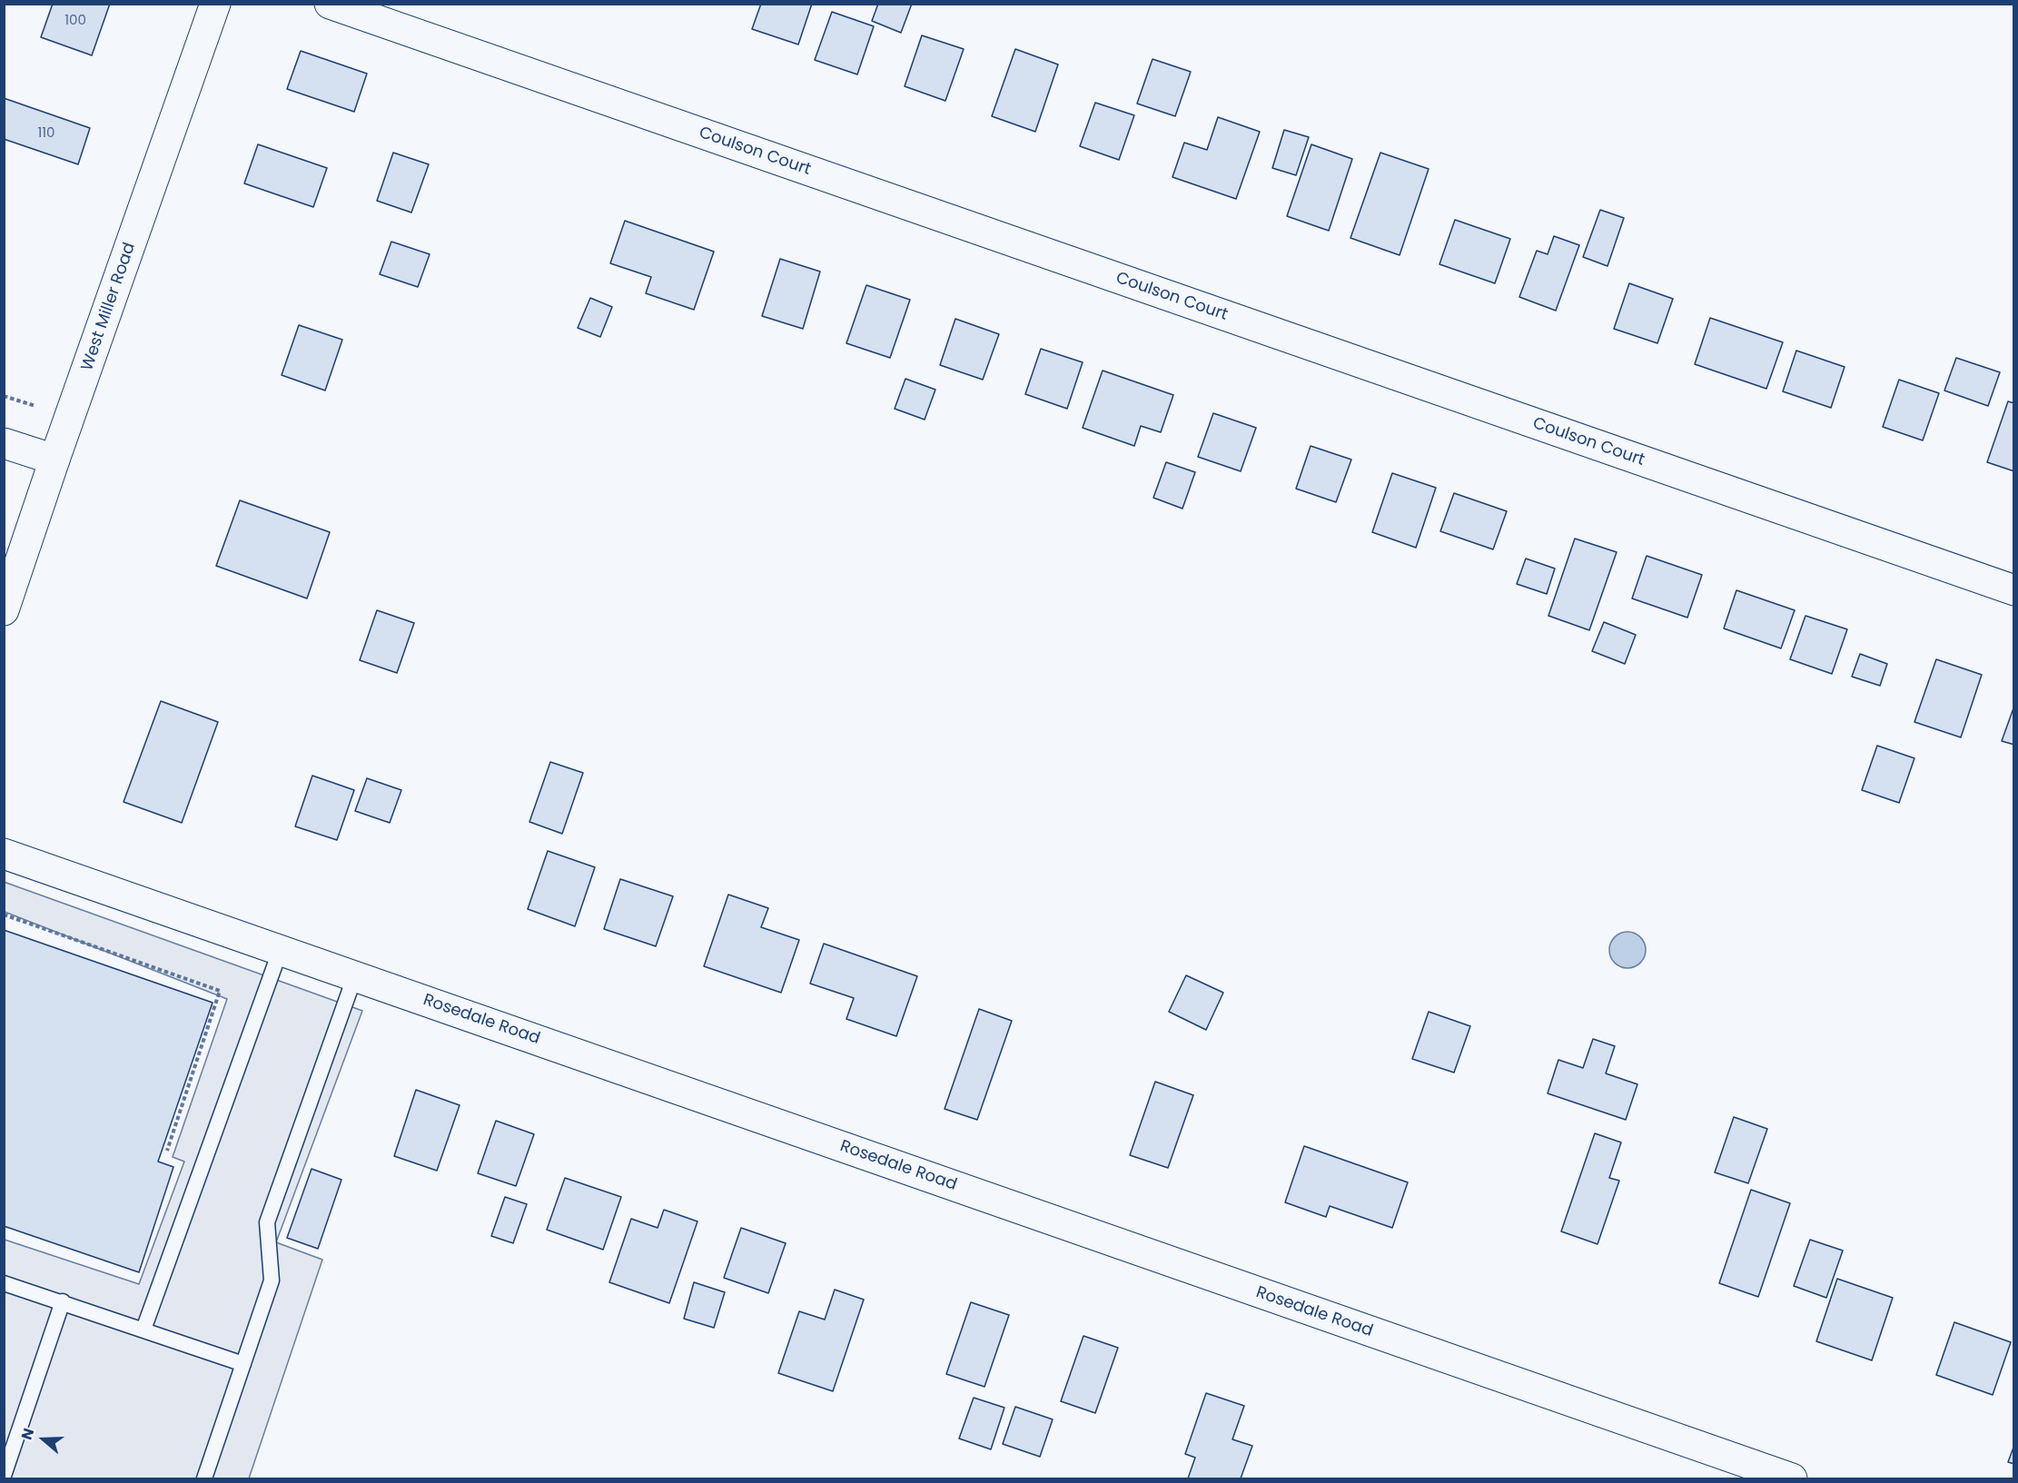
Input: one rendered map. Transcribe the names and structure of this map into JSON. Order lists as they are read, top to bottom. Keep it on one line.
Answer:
{"streets":{"street":["Coulson Court","West Miller Road","Rosedale Road"]},"house_numbers":["100","110"],"north":"left"}
